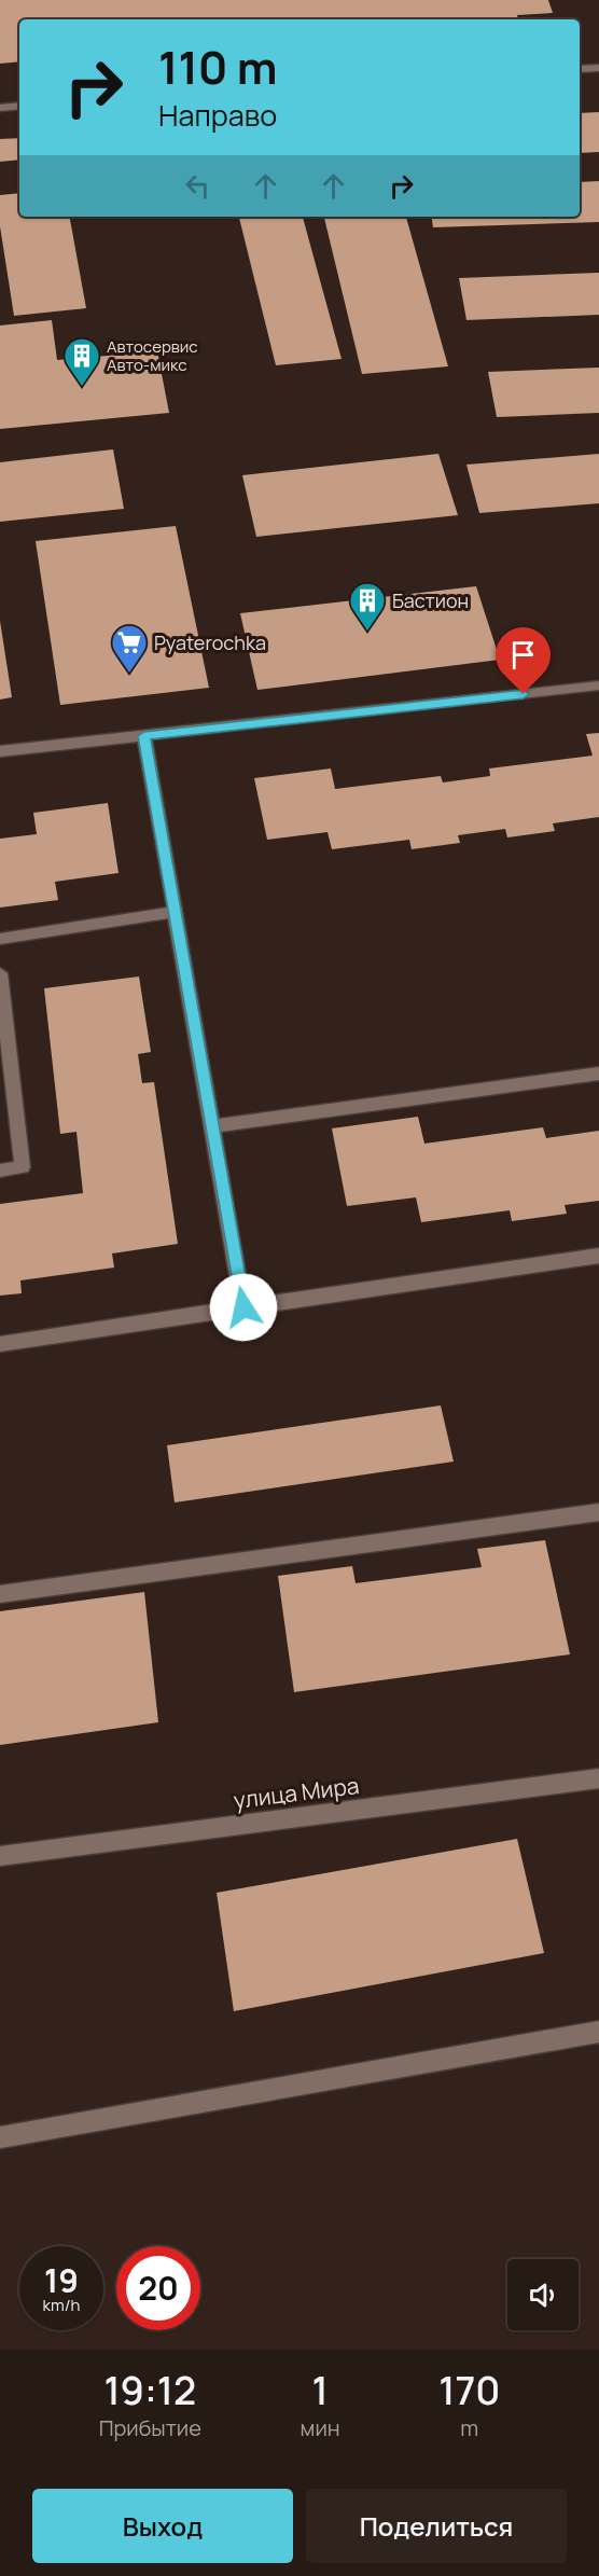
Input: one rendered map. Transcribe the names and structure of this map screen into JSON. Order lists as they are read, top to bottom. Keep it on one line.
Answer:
{"streets":{"street":["улица Мира"]},"places":{"building":["Автосервис Авто-микс","Бастион"],"supermarket":["Pyaterochka"]},"page":{"turn":["110 m","Направо"],"speed":"19 km/h","limit":"20","eta":["19:12","Прибытие","1","мин","170","m"],"buttons":["Выход","Поделиться"]}}
